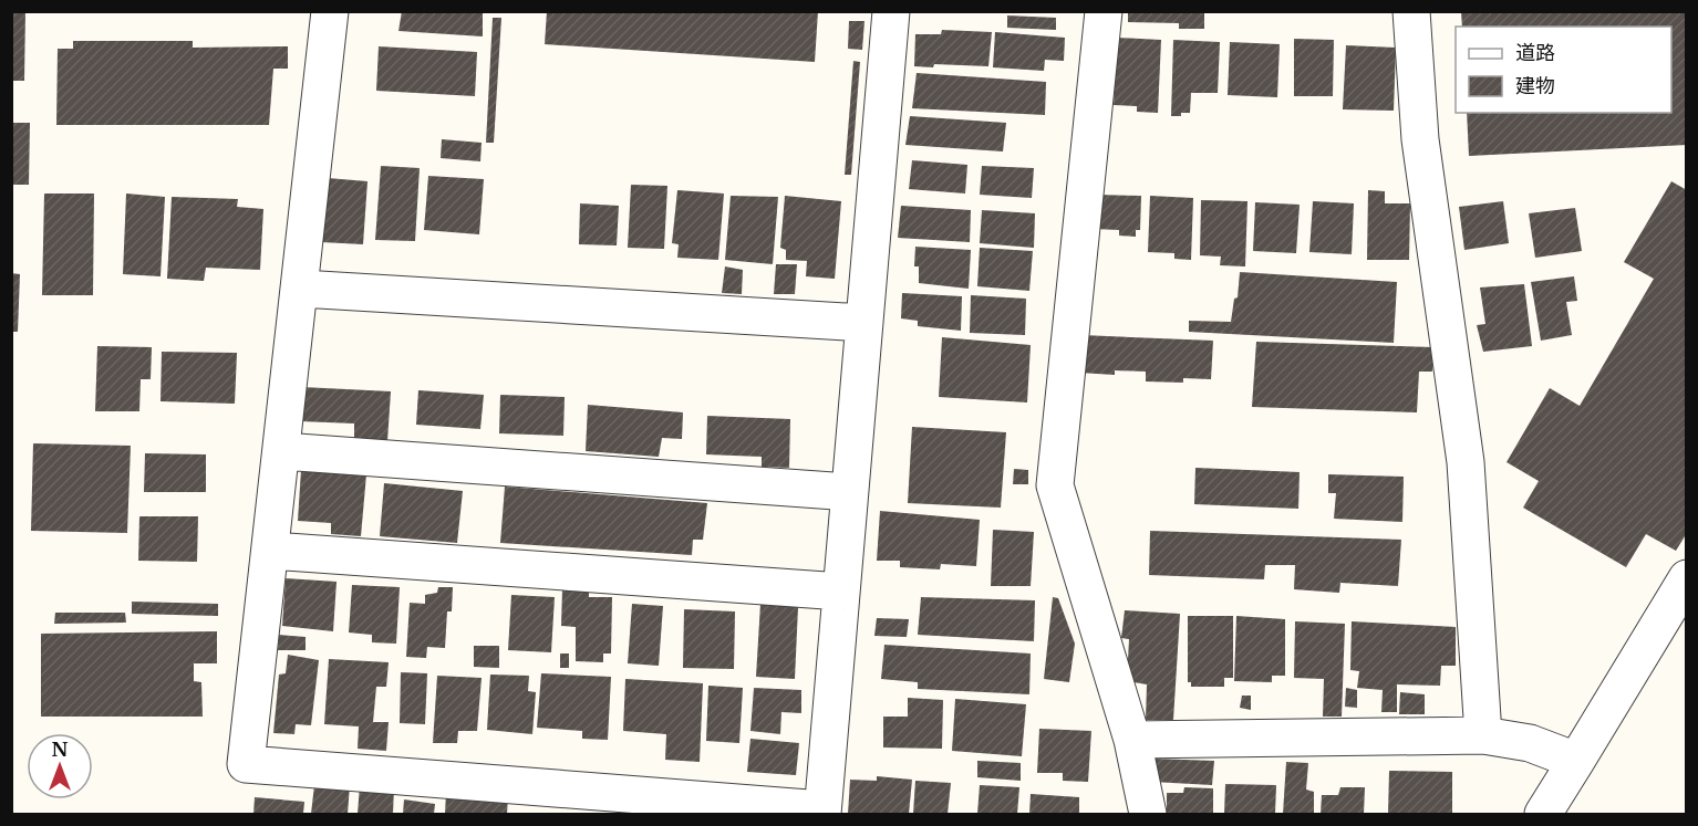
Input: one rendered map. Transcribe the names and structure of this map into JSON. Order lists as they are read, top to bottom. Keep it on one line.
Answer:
{"legend":["道路","建物"],"north":"top"}
